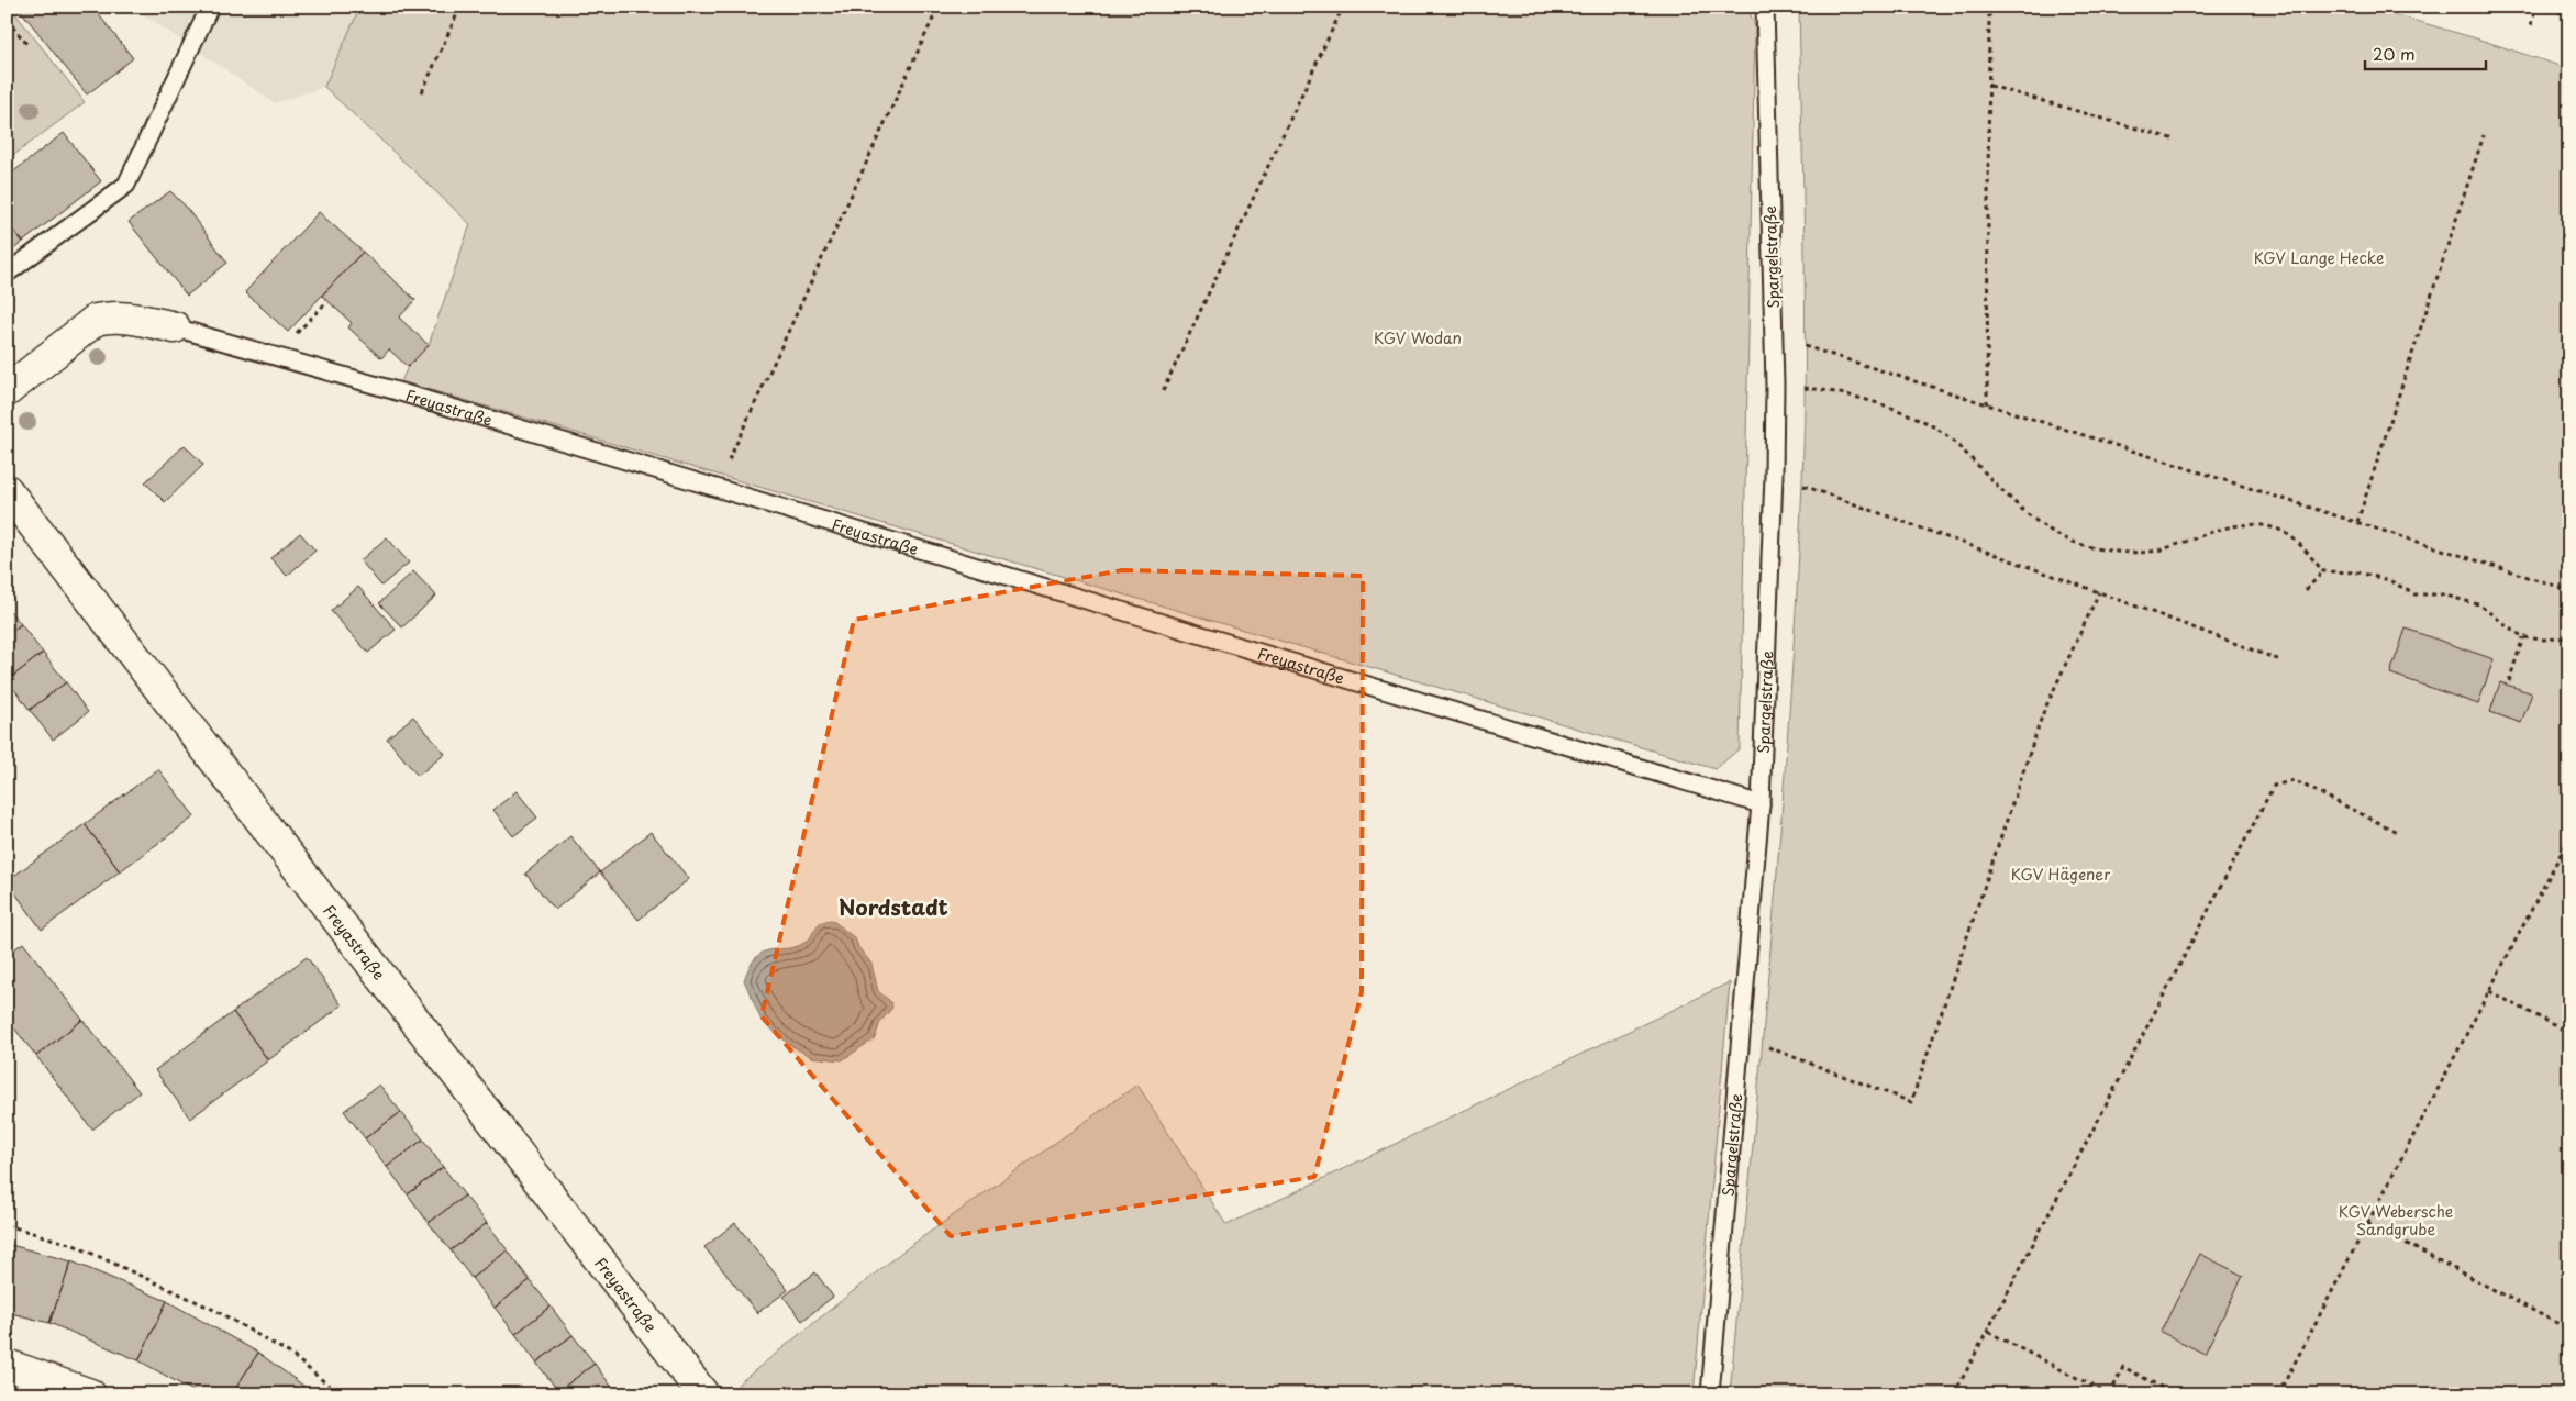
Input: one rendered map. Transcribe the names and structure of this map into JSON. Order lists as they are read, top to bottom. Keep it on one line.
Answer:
{"streets":{"street":["Freyastraße"],"lane":["Spargelstraße"]},"crossings":[["Spargelstraße","Freyastraße"]],"districts":["Nordstadt"],"parks":["KGV Lange Hecke","KGV Wodan","KGV Hägener","KGV Webersche Sandgrube"],"scale_bar":"20 m"}
